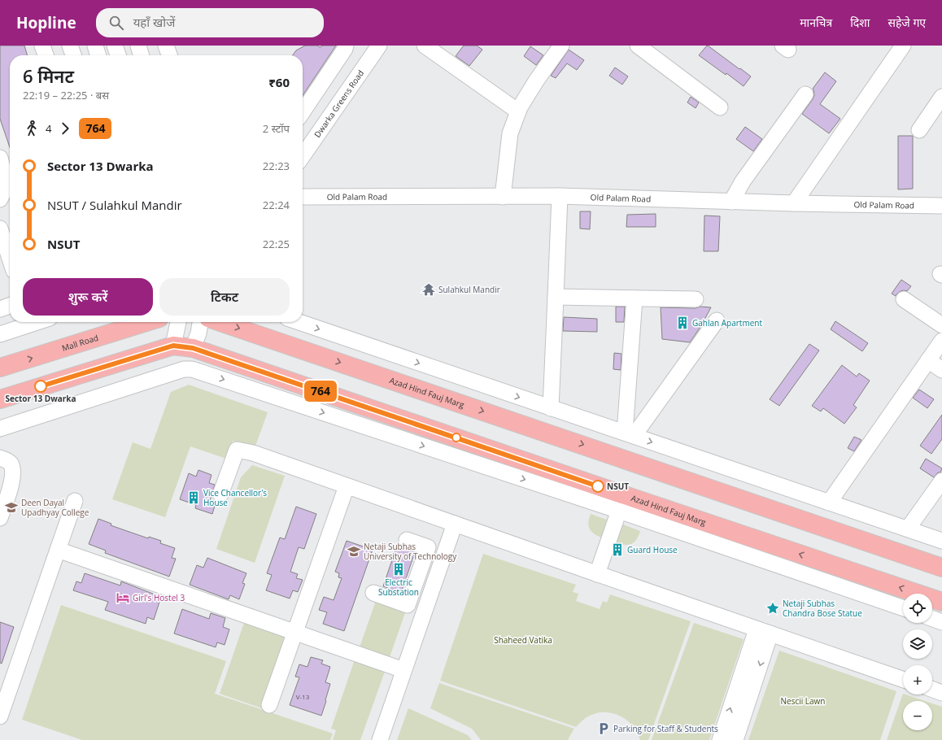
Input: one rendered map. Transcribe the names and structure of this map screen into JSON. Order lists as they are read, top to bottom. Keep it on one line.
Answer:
{"streets":{"main road":["Mall Road","Azad Hind Fauj Marg"],"street":["Dwarka Greens Road","Old Palam Road"]},"parks":["Shaheed Vatika","Nescii Lawn"],"places":{"temple":["Sulahkul Mandir"],"building":["Gahlan Apartment","Vice Chancellor's House","Guard House","Electric Substation"],"other":["Sector 13 Dwarka","NSUT"],"school or university":["Deen Dayal Upadhyay College","Netaji Subhas University of Technology"],"hotel":["Girl's Hostel 3"],"place":["Netaji Subhas Chandra Bose Statue"],"parking":["Parking for Staff & Students"]},"lines":["bus line 764"],"house_numbers":["V-13"],"page":{"header":"Hopline","search":"यहाँ खोजें","nav":["मानचित्र","दिशा","सहेजे गए"],"on_map":"764","heading":["6 मिनट","22:19 – 22:25 · बस","₹60"],"legs":["4","764","2 स्टॉप"],"list":[{"name":"Sector 13 Dwarka","value":"22:23"},{"name":"NSUT / Sulahkul Mandir","value":"22:24"},{"name":"NSUT","value":"22:25"}],"buttons":["शुरू करें","टिकट"],"map_buttons":["+","−"]}}
